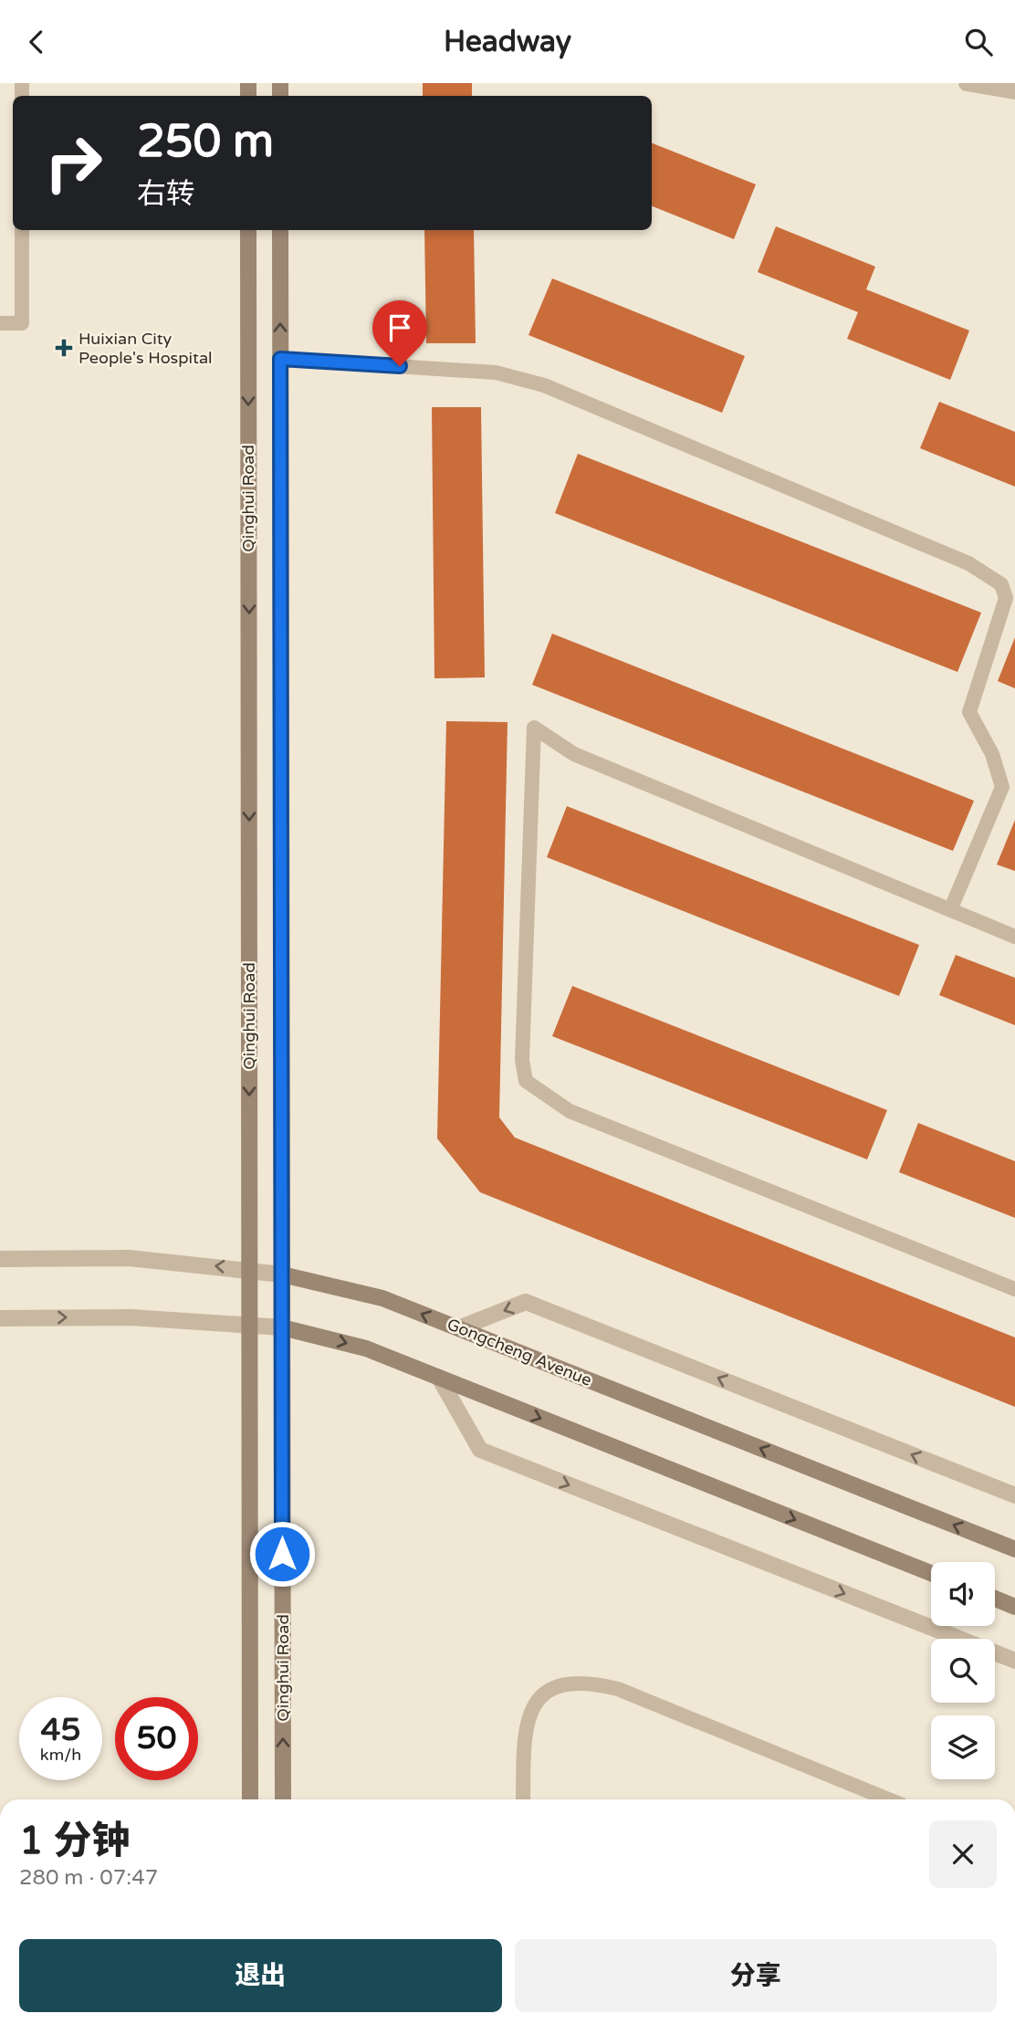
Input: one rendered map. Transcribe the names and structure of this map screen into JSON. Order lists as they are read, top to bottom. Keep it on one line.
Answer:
{"streets":{"main road":["Qinghui Road","Gongcheng Avenue"]},"crossings":[["Qinghui Road","Gongcheng Avenue"]],"places":{"health":["Huixian City People's Hospital"]},"page":{"header":"Headway","turn":["250 m","右转"],"speed":"45 km/h","limit":"50","heading":["1 分钟","280 m · 07:47"],"buttons":["退出","分享"]}}
